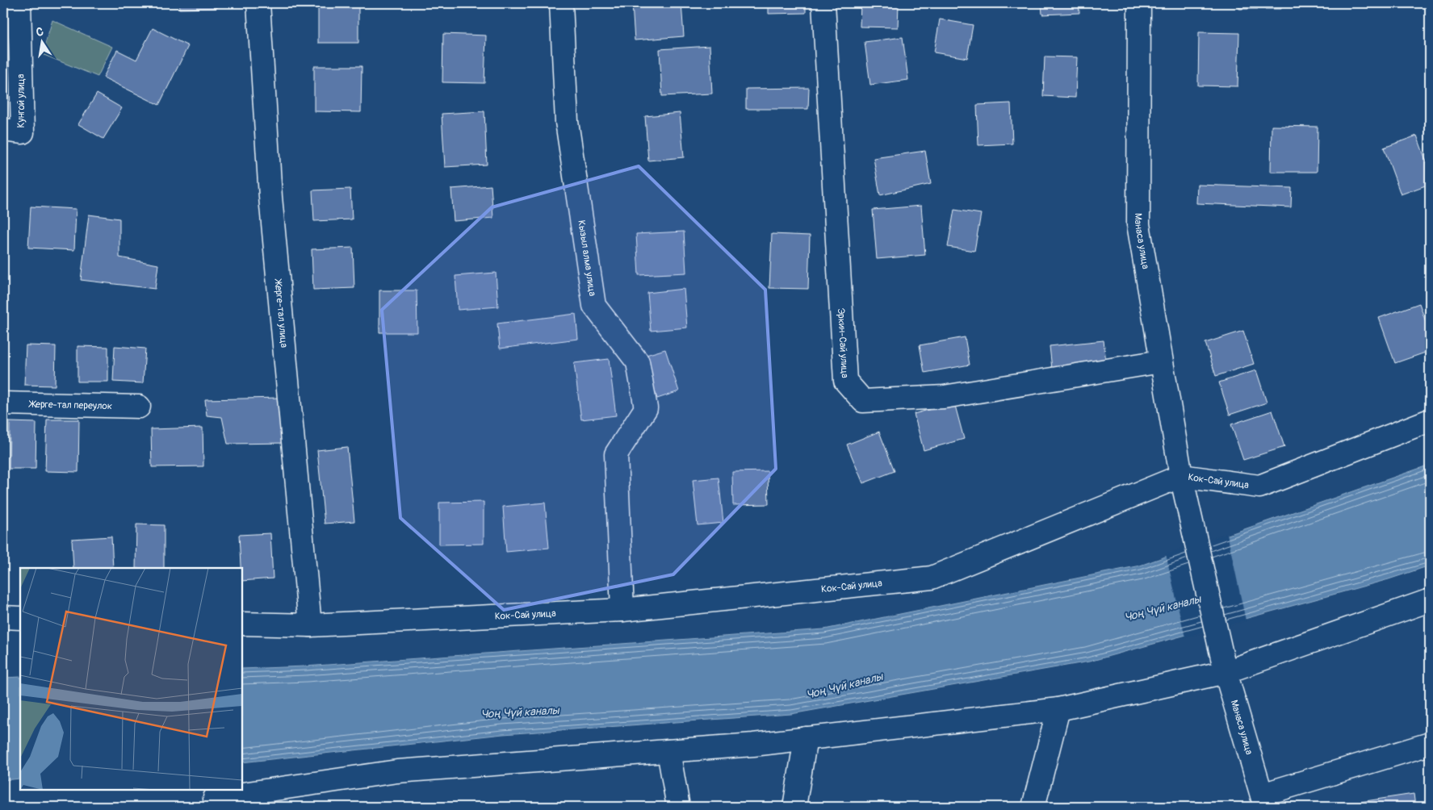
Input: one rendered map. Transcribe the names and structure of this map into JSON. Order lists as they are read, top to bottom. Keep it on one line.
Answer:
{"streets":{"street":["Кунгой улица","Манаса улица","Кызыл алма улица","Жерге-тал улица","Эркин-Сай улица","Жерге-тал переулок","Кок-Сай улица"]},"crossings":[["Манаса улица","Эркин-Сай улица"],["Манаса улица","Кок-Сай улица"],["Кызыл алма улица","Кок-Сай улица"],["Жерге-тал улица","Кок-Сай улица"]],"water":["Чоң Чүй каналы"],"north":"top"}
